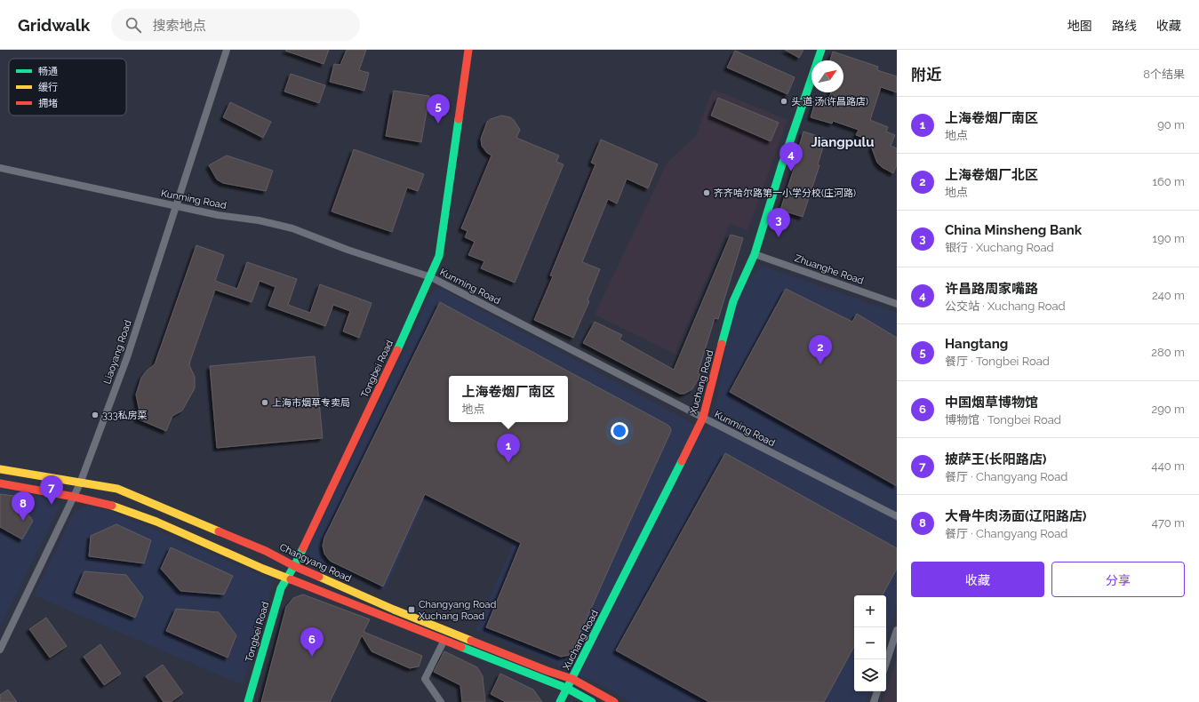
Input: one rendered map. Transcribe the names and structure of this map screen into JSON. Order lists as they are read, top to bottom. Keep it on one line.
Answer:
{"streets":{"street":["Kunming Road","Zhuanghe Road","Liaoyang Road","Tongbei Road","Xuchang Road","Changyang Road"]},"crossings":[["Kunming Road","Liaoyang Road"],["Kunming Road","Tongbei Road"],["Kunming Road","Xuchang Road"],["Zhuanghe Road","Xuchang Road"],["Liaoyang Road","Changyang Road"],["Tongbei Road","Changyang Road"],["Xuchang Road","Changyang Road"]],"districts":["Jiangpulu"],"places":{"other":["头·道·汤(许昌路店)","齐齐哈尔路第一小学分校(庄河路)","上海市烟草专卖局","333私房菜"],"transit":["Changyang Road Xuchang Road"]},"legend":["畅通","缓行","拥堵"],"north":"top right","page":{"header":"Gridwalk","search":"搜索地点","nav":["地图","路线","收藏"],"heading":["附近","8个结果"],"pins":["5","4","3","2","1","7","8","6"],"list":[{"mark":"1","name":"上海卷烟厂南区","note":"地点","value":"90 m"},{"mark":"2","name":"上海卷烟厂北区","note":"地点","value":"160 m"},{"mark":"3","name":"China Minsheng Bank","note":"银行 · Xuchang Road","value":"190 m"},{"mark":"4","name":"许昌路周家嘴路","note":"公交站 · Xuchang Road","value":"240 m"},{"mark":"5","name":"Hangtang","note":"餐厅 · Tongbei Road","value":"280 m"},{"mark":"6","name":"中国烟草博物馆","note":"博物馆 · Tongbei Road","value":"290 m"},{"mark":"7","name":"披萨王(长阳路店)","note":"餐厅 · Changyang Road","value":"440 m"},{"mark":"8","name":"大骨牛肉汤面(辽阳路店)","note":"餐厅 · Changyang Road","value":"470 m"}],"popup":["上海卷烟厂南区","地点"],"buttons":["收藏","分享"],"map_buttons":["+","−"]}}
